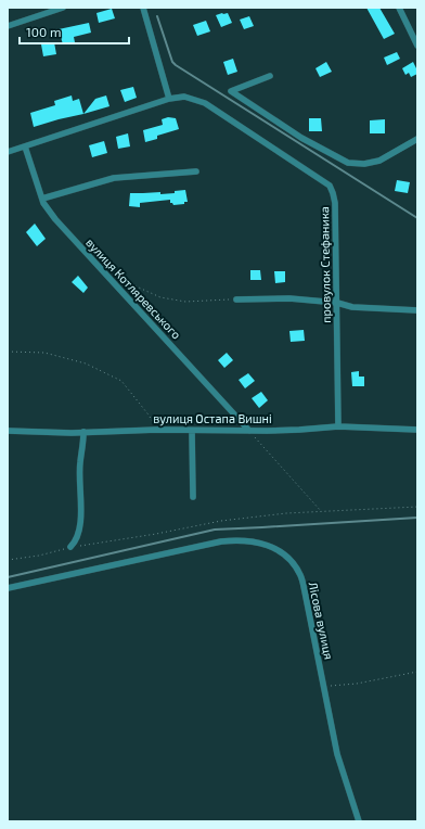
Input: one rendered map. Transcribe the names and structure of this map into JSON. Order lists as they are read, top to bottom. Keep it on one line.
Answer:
{"streets":{"street":["провулок Стефаника","вулиця Котляревського","вулиця Остапа Вишні","Лісова вулиця"]},"crossings":[["провулок Стефаника","вулиця Котляревського"],["провулок Стефаника","вулиця Остапа Вишні"],["вулиця Котляревського","вулиця Остапа Вишні"]],"scale_bar":"100 m"}
